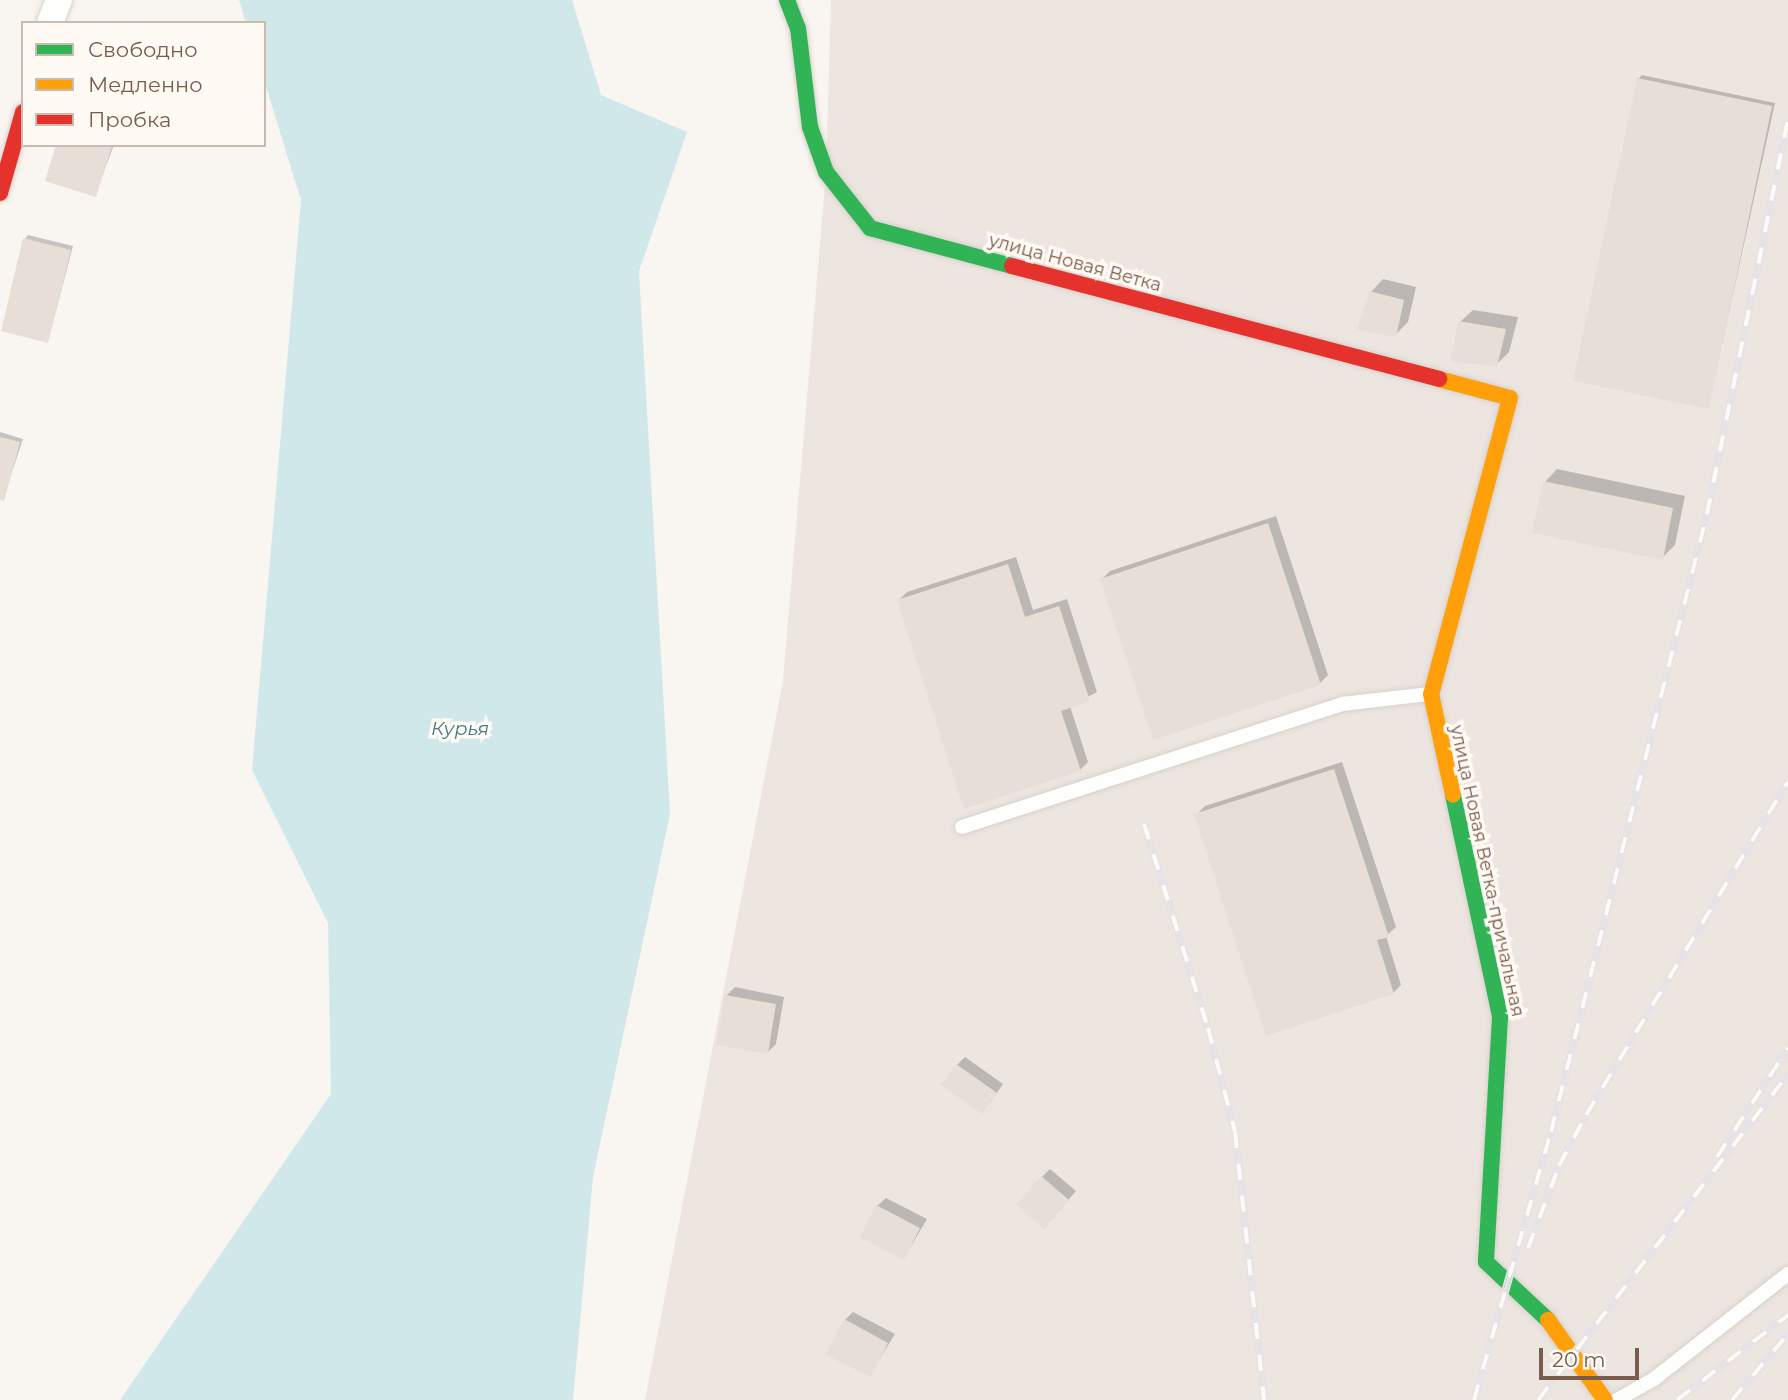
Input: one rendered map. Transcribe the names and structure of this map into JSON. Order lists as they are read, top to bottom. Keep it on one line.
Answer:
{"streets":{"street":["улица Новая Ветка","улица Новая Ветка-причальная"]},"crossings":[["улица Новая Ветка","улица Новая Ветка-причальная"]],"water":["Курья"],"legend":["Свободно","Медленно","Пробка"],"scale_bar":"20 m"}
